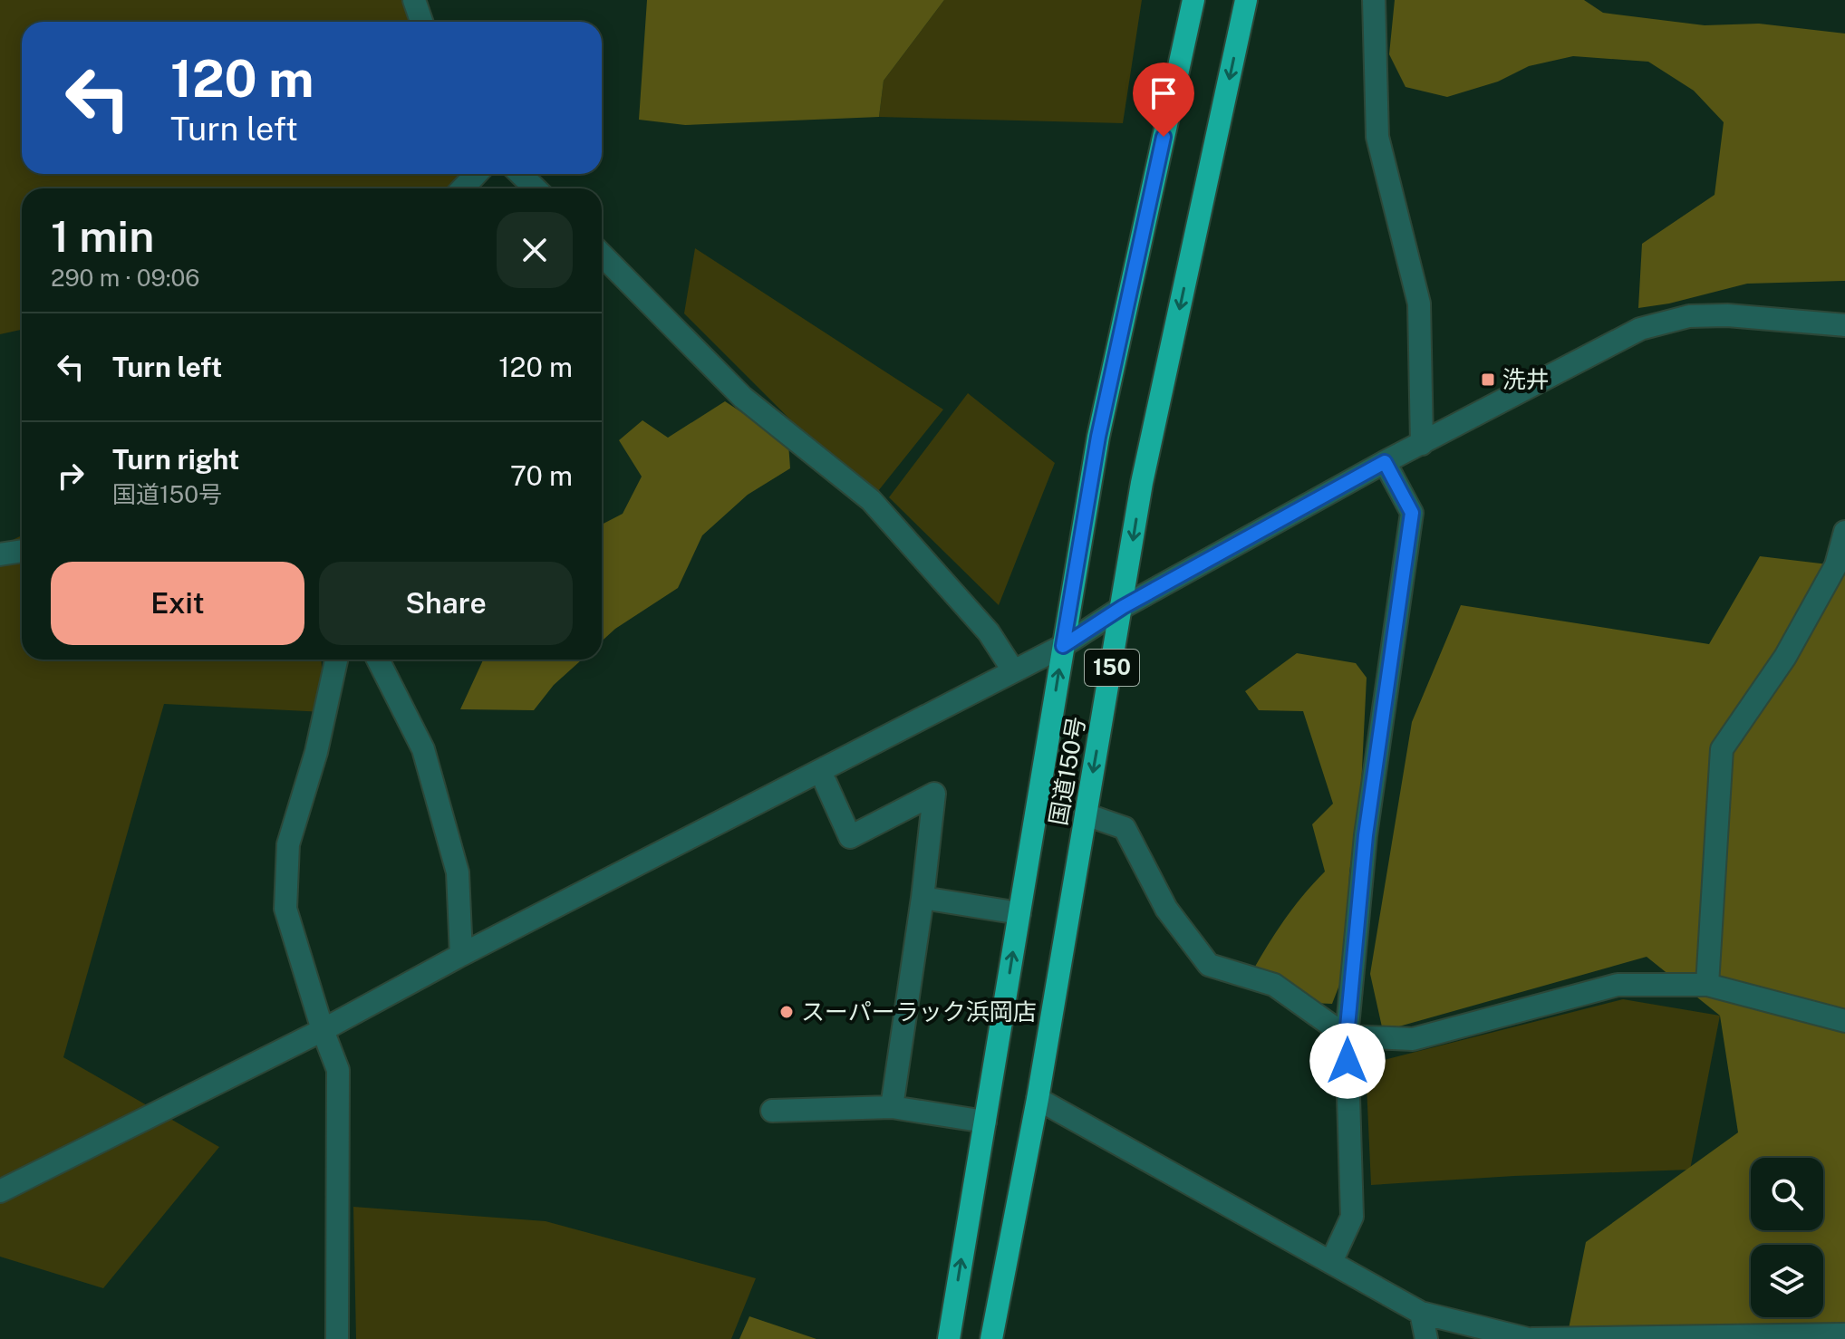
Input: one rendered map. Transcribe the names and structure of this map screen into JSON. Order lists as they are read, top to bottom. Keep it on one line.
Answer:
{"streets":{"highway":["150","国道150号"]},"places":{"transit":["洗井"],"other":["スーパーラック浜岡店"]},"page":{"turn":["120 m","Turn left"],"heading":["1 min","290 m · 09:06"],"list":[{"name":"Turn left","value":"120 m"},{"name":"Turn right","note":"国道150号","value":"70 m"}],"buttons":["Exit","Share"]}}
